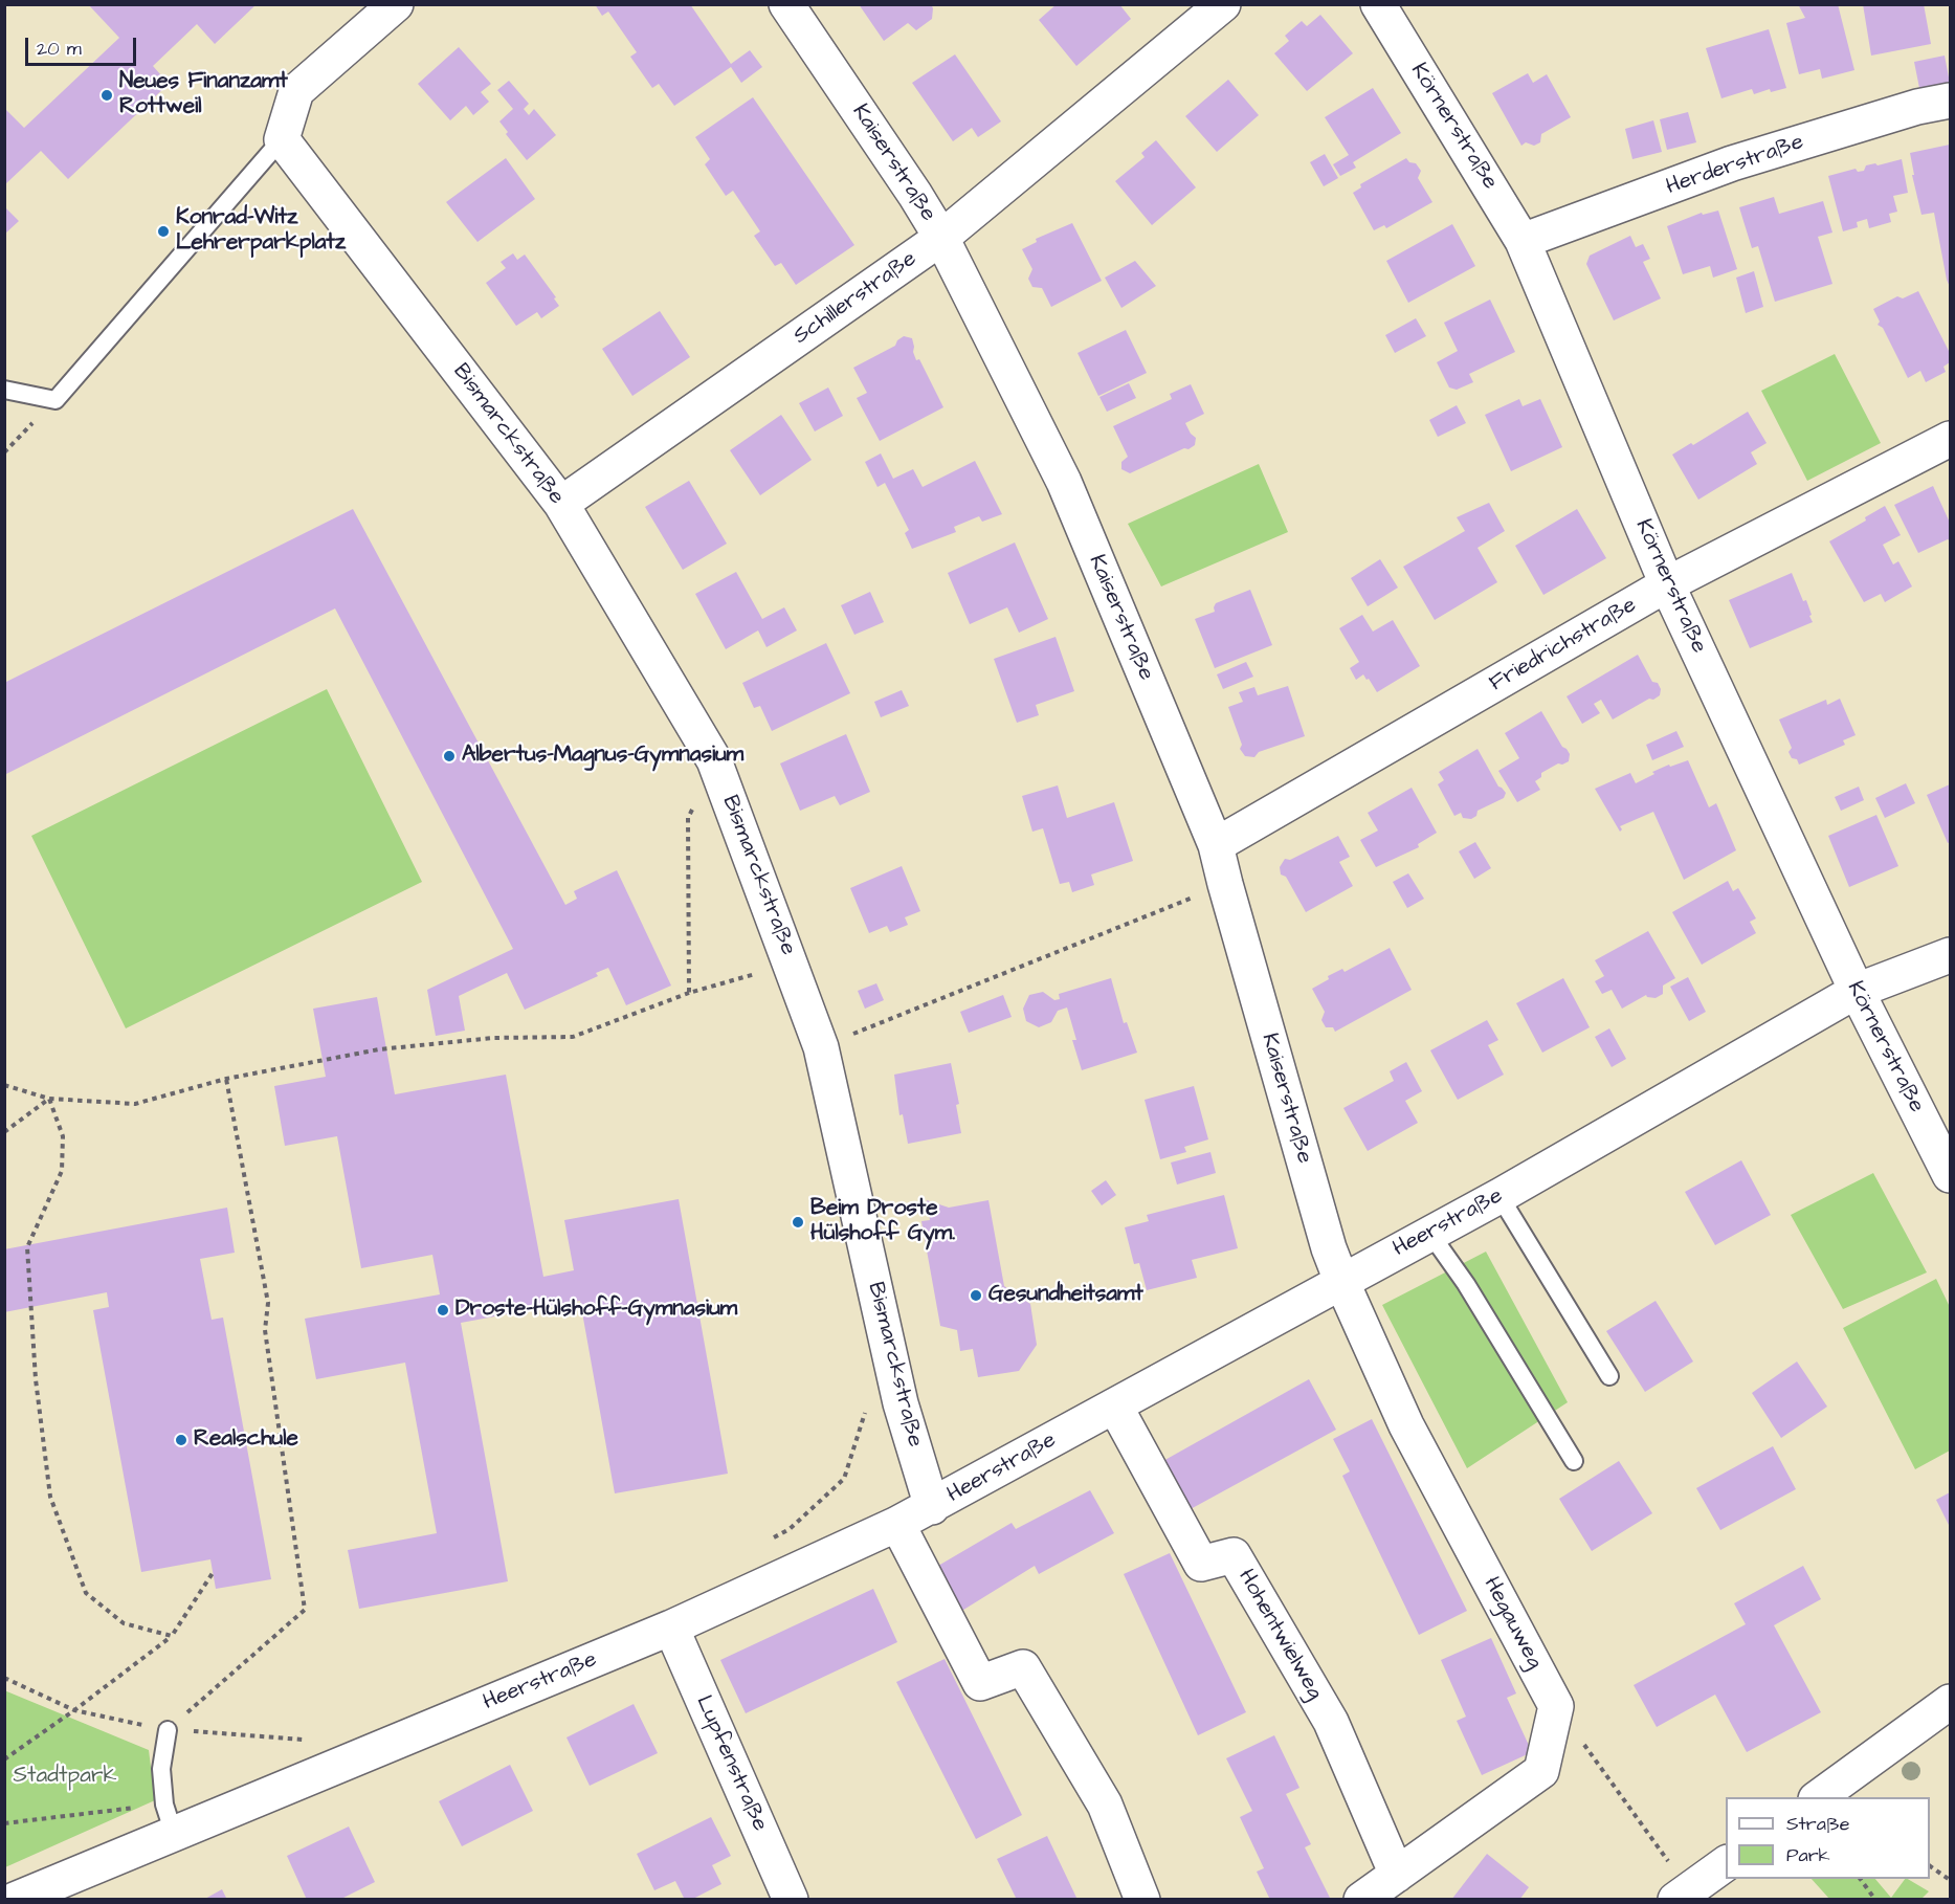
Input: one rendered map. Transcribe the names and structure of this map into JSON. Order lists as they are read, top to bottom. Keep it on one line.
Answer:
{"streets":{"street":["Körnerstraße","Kaiserstraße","Herderstraße","Schillerstraße","Bismarckstraße","Friedrichstraße","Heerstraße","Hegauweg","Hohentwielweg","Lupfenstraße"]},"crossings":[["Körnerstraße","Herderstraße"],["Körnerstraße","Friedrichstraße"],["Körnerstraße","Heerstraße"],["Kaiserstraße","Schillerstraße"],["Kaiserstraße","Friedrichstraße"],["Kaiserstraße","Heerstraße"],["Kaiserstraße","Hegauweg"],["Schillerstraße","Bismarckstraße"],["Bismarckstraße","Heerstraße"],["Heerstraße","Hegauweg"],["Heerstraße","Hohentwielweg"],["Heerstraße","Lupfenstraße"]],"parks":["Stadtpark"],"places":["Neues Finanzamt Rottweil","Konrad-Witz Lehrerparkplatz","Albertus-Magnus-Gymnasium","Beim Droste Hülshoff Gym.","Gesundheitsamt","Droste-Hülshoff-Gymnasium","Realschule"],"legend":["Straße","Park"],"scale_bar":"20 m"}
